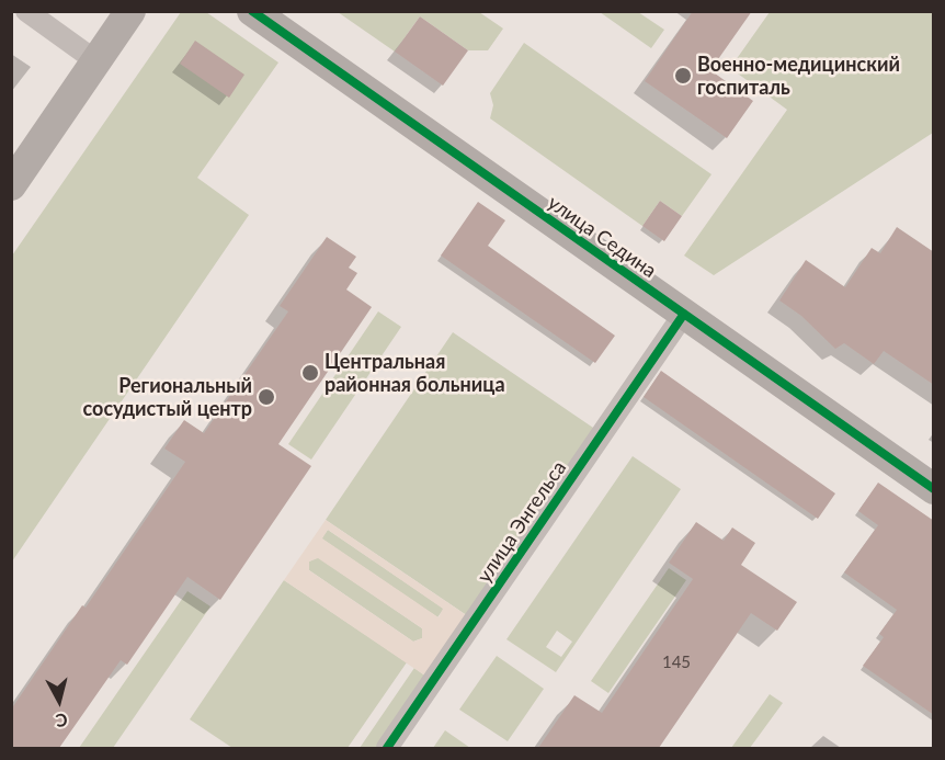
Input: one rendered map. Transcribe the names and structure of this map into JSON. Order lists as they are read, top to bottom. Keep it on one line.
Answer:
{"streets":{"street":["улица Седина","улица Энгельса"]},"crossings":[["улица Седина","улица Энгельса"]],"places":["Военно-медицинский госпиталь","Центральная районная больница","Региональный сосудистый центр"],"house_numbers":["145"],"north":"bottom"}
